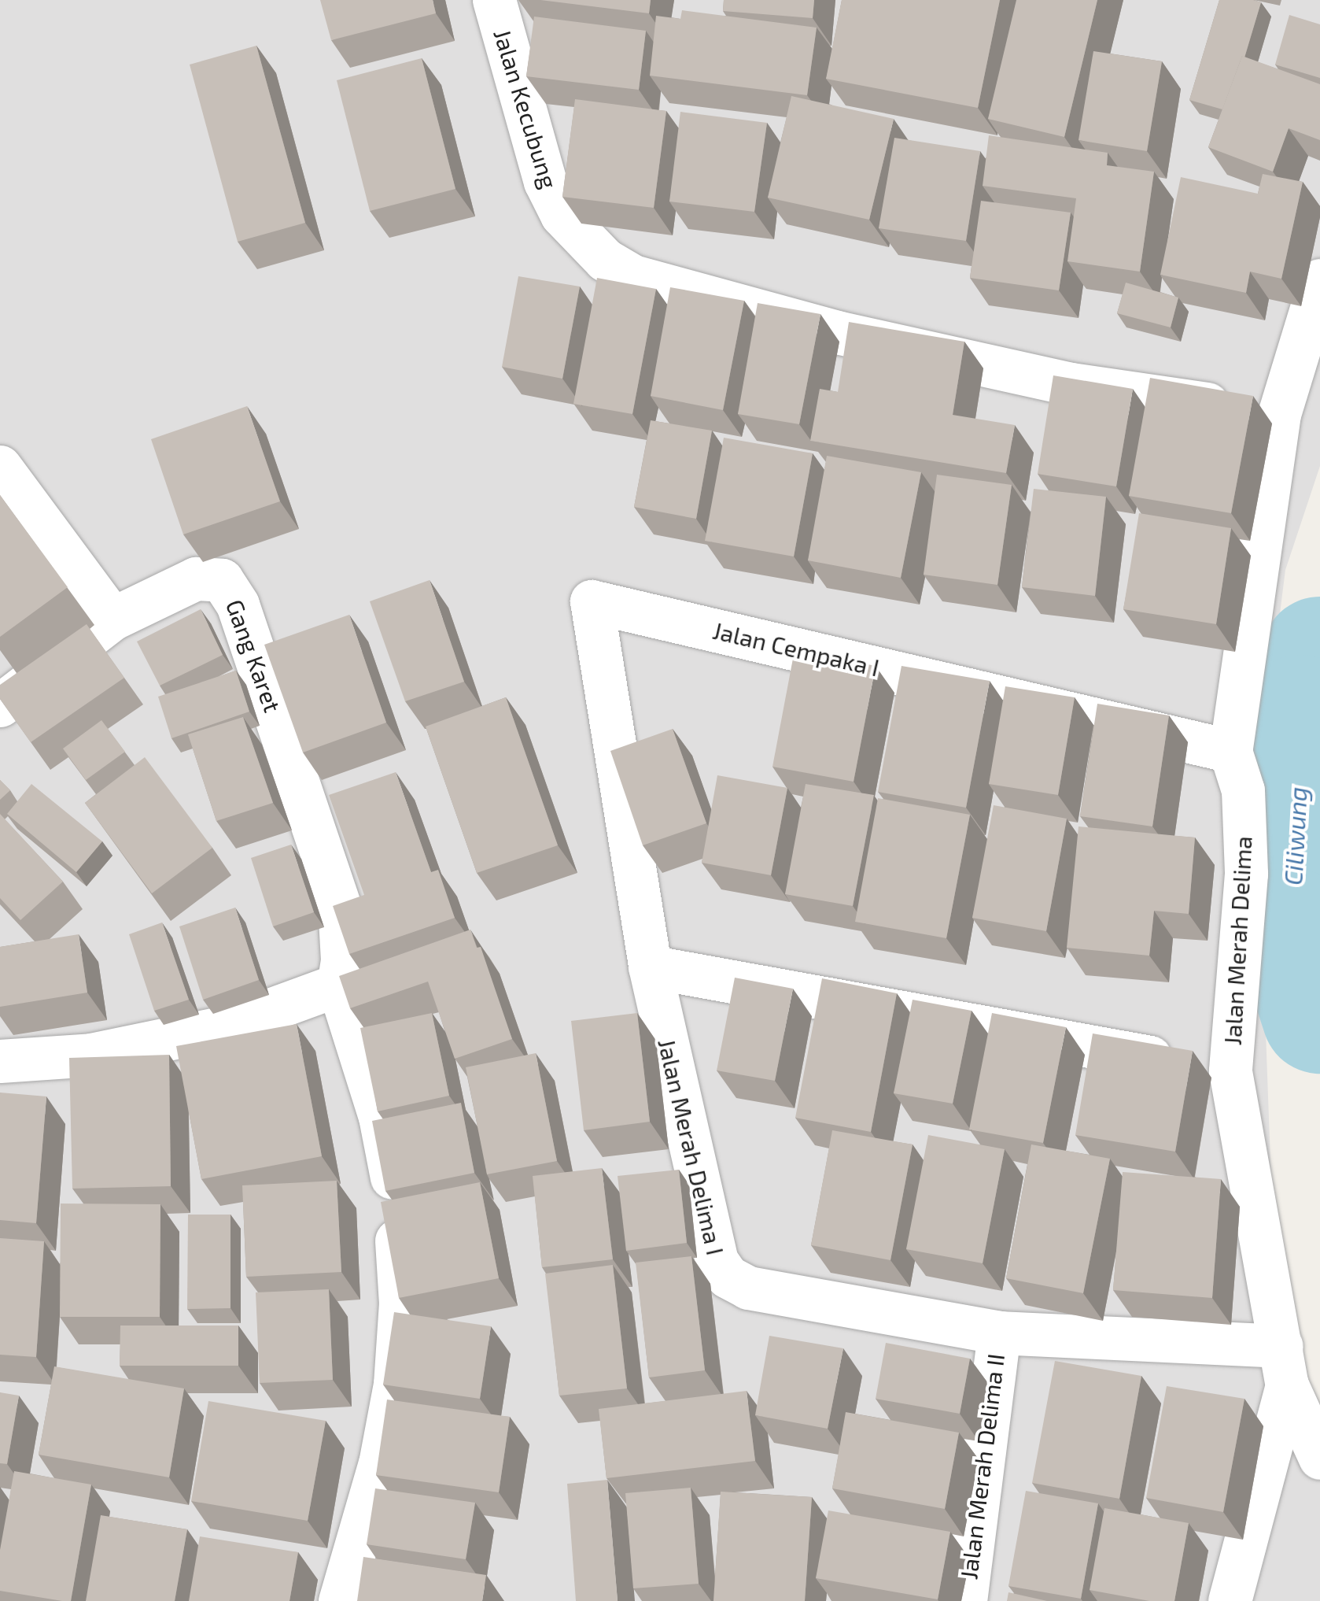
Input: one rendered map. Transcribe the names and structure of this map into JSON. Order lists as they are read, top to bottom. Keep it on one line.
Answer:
{"streets":{"street":["Jalan Kecubung","Jalan Cempaka I","Gang Karet","Jalan Merah Delima","Jalan Merah Delima I","Jalan Merah Delima II"]},"crossings":[["Jalan Kecubung","Jalan Merah Delima"],["Jalan Cempaka I","Jalan Merah Delima"],["Jalan Cempaka I","Jalan Merah Delima I"],["Jalan Merah Delima","Jalan Merah Delima I"],["Jalan Merah Delima I","Jalan Merah Delima II"]],"water":["Ciliwung"]}
